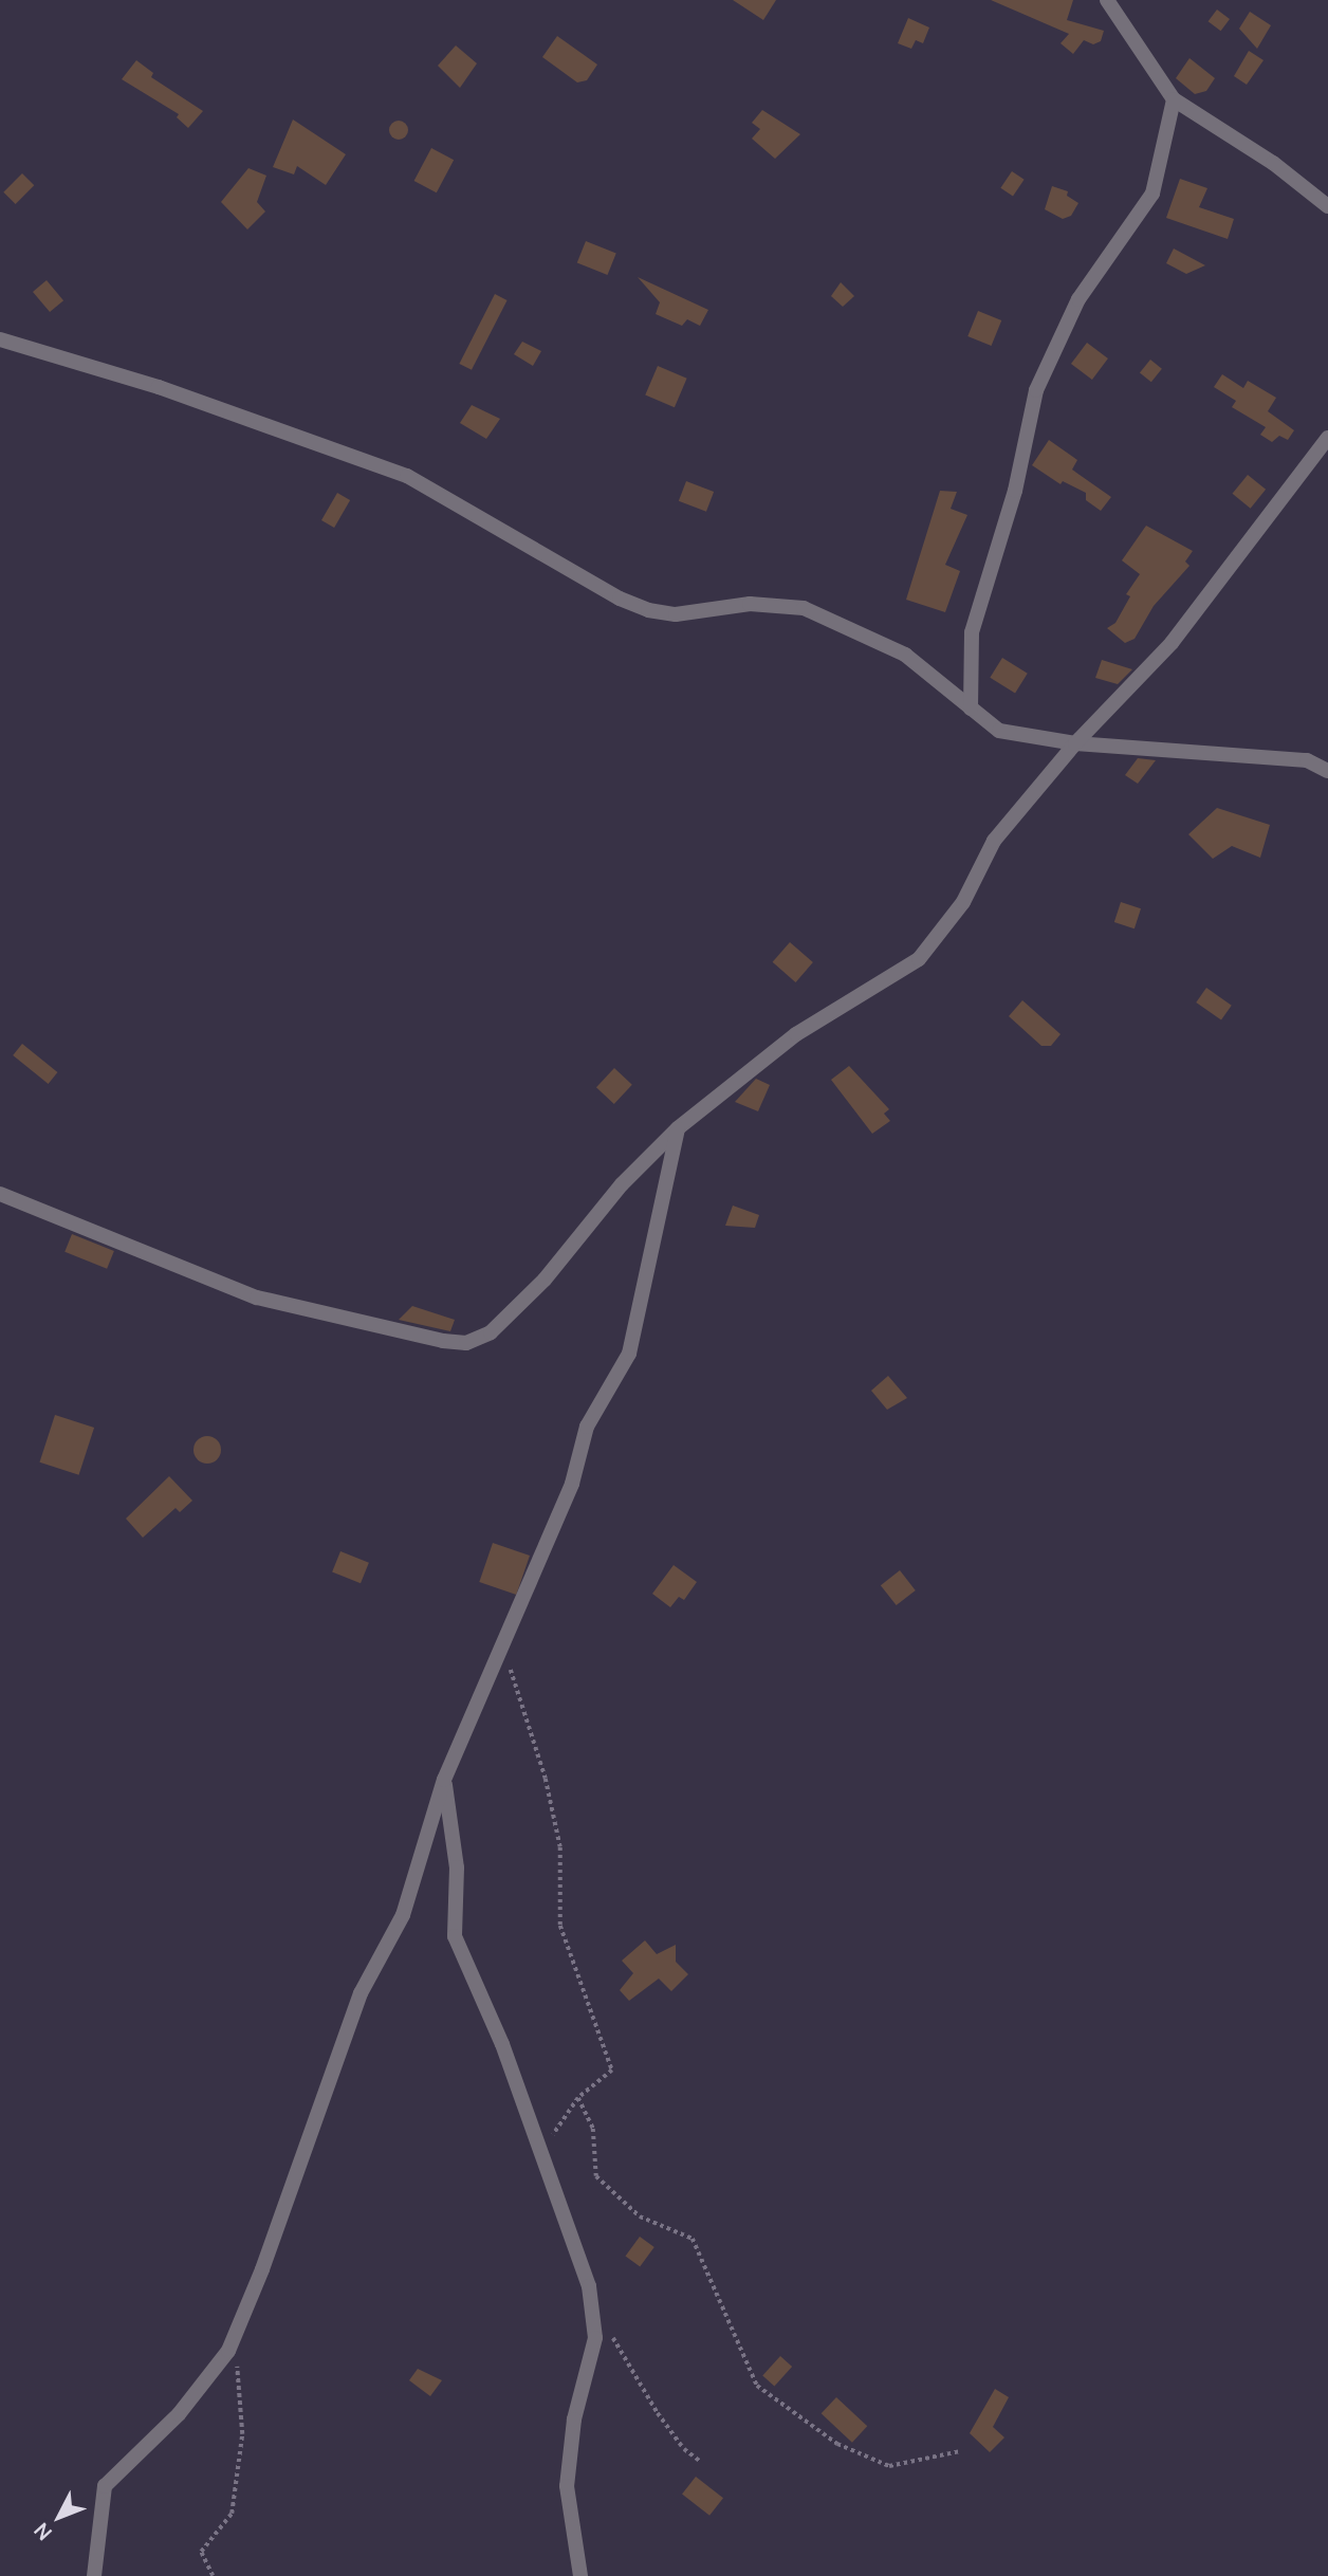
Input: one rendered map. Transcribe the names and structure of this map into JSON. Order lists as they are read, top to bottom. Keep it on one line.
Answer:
{"north":"bottom left"}
